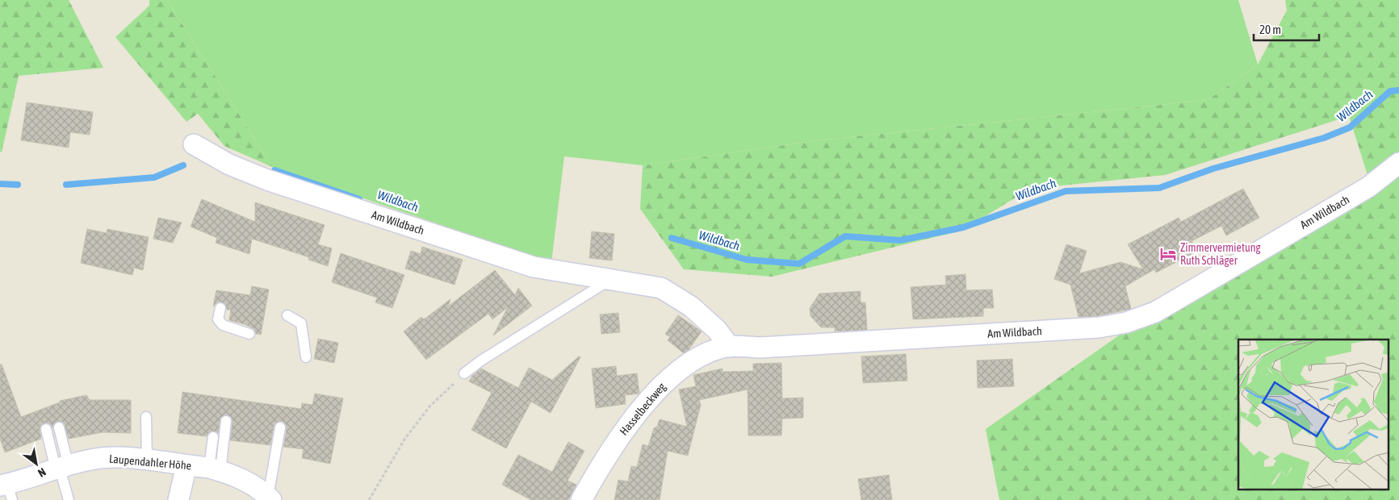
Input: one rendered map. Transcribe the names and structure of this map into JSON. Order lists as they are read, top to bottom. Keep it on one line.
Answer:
{"streets":{"street":["Am Wildbach","Hasselbeckweg","Laupendahler Höhe"]},"crossings":[["Am Wildbach","Hasselbeckweg"]],"water":["Wildbach"],"places":{"hotel":["Zimmervermietung Ruth Schläger"]},"scale_bar":"20 m","north":"bottom right"}
